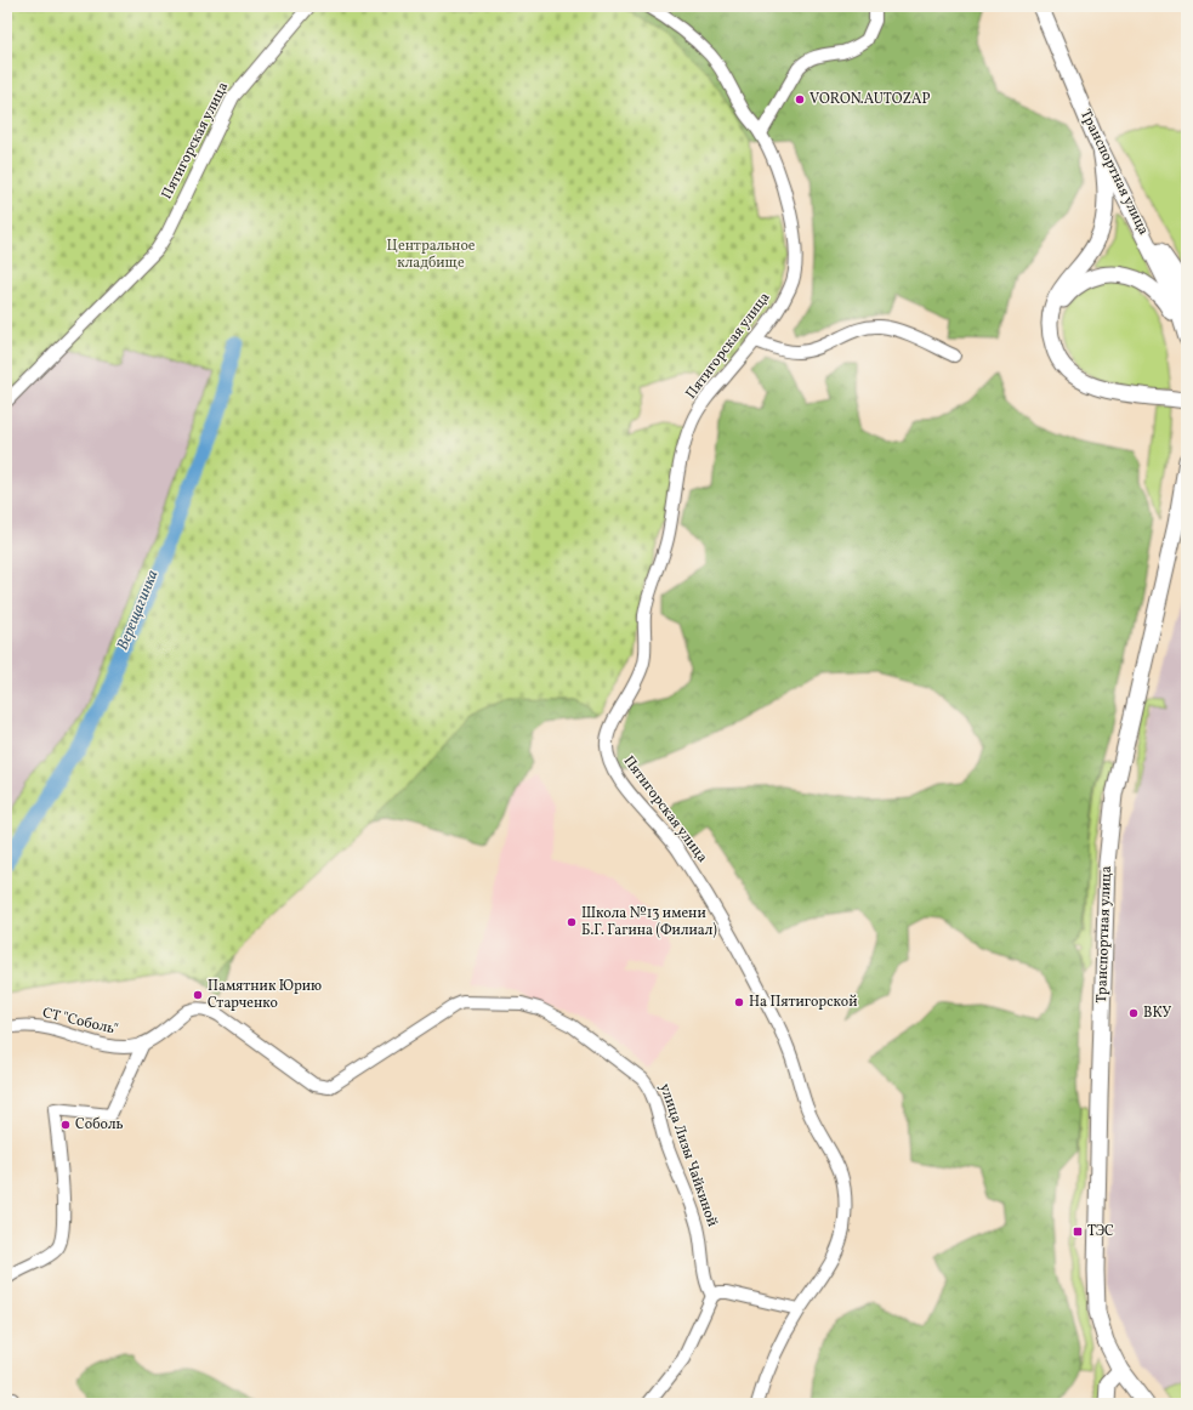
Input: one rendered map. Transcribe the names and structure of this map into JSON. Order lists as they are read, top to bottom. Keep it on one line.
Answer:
{"streets":{"main road":["Транспортная улица"],"street":["Пятигорская улица","СТ \"Соболь\"","улица Лизы Чайкиной"]},"crossings":[["СТ \"Соболь\"","улица Лизы Чайкиной"]],"water":["Верещагинка"],"parks":["Центральное кладбище"],"places":{"other":["VORON.AUTOZAP","Школа №13 имени Б.Г. Гагина (Филиал)","Памятник Юрию Старченко","На Пятигорской","ВКУ","Соболь"],"transit":["ТЭС"]}}
